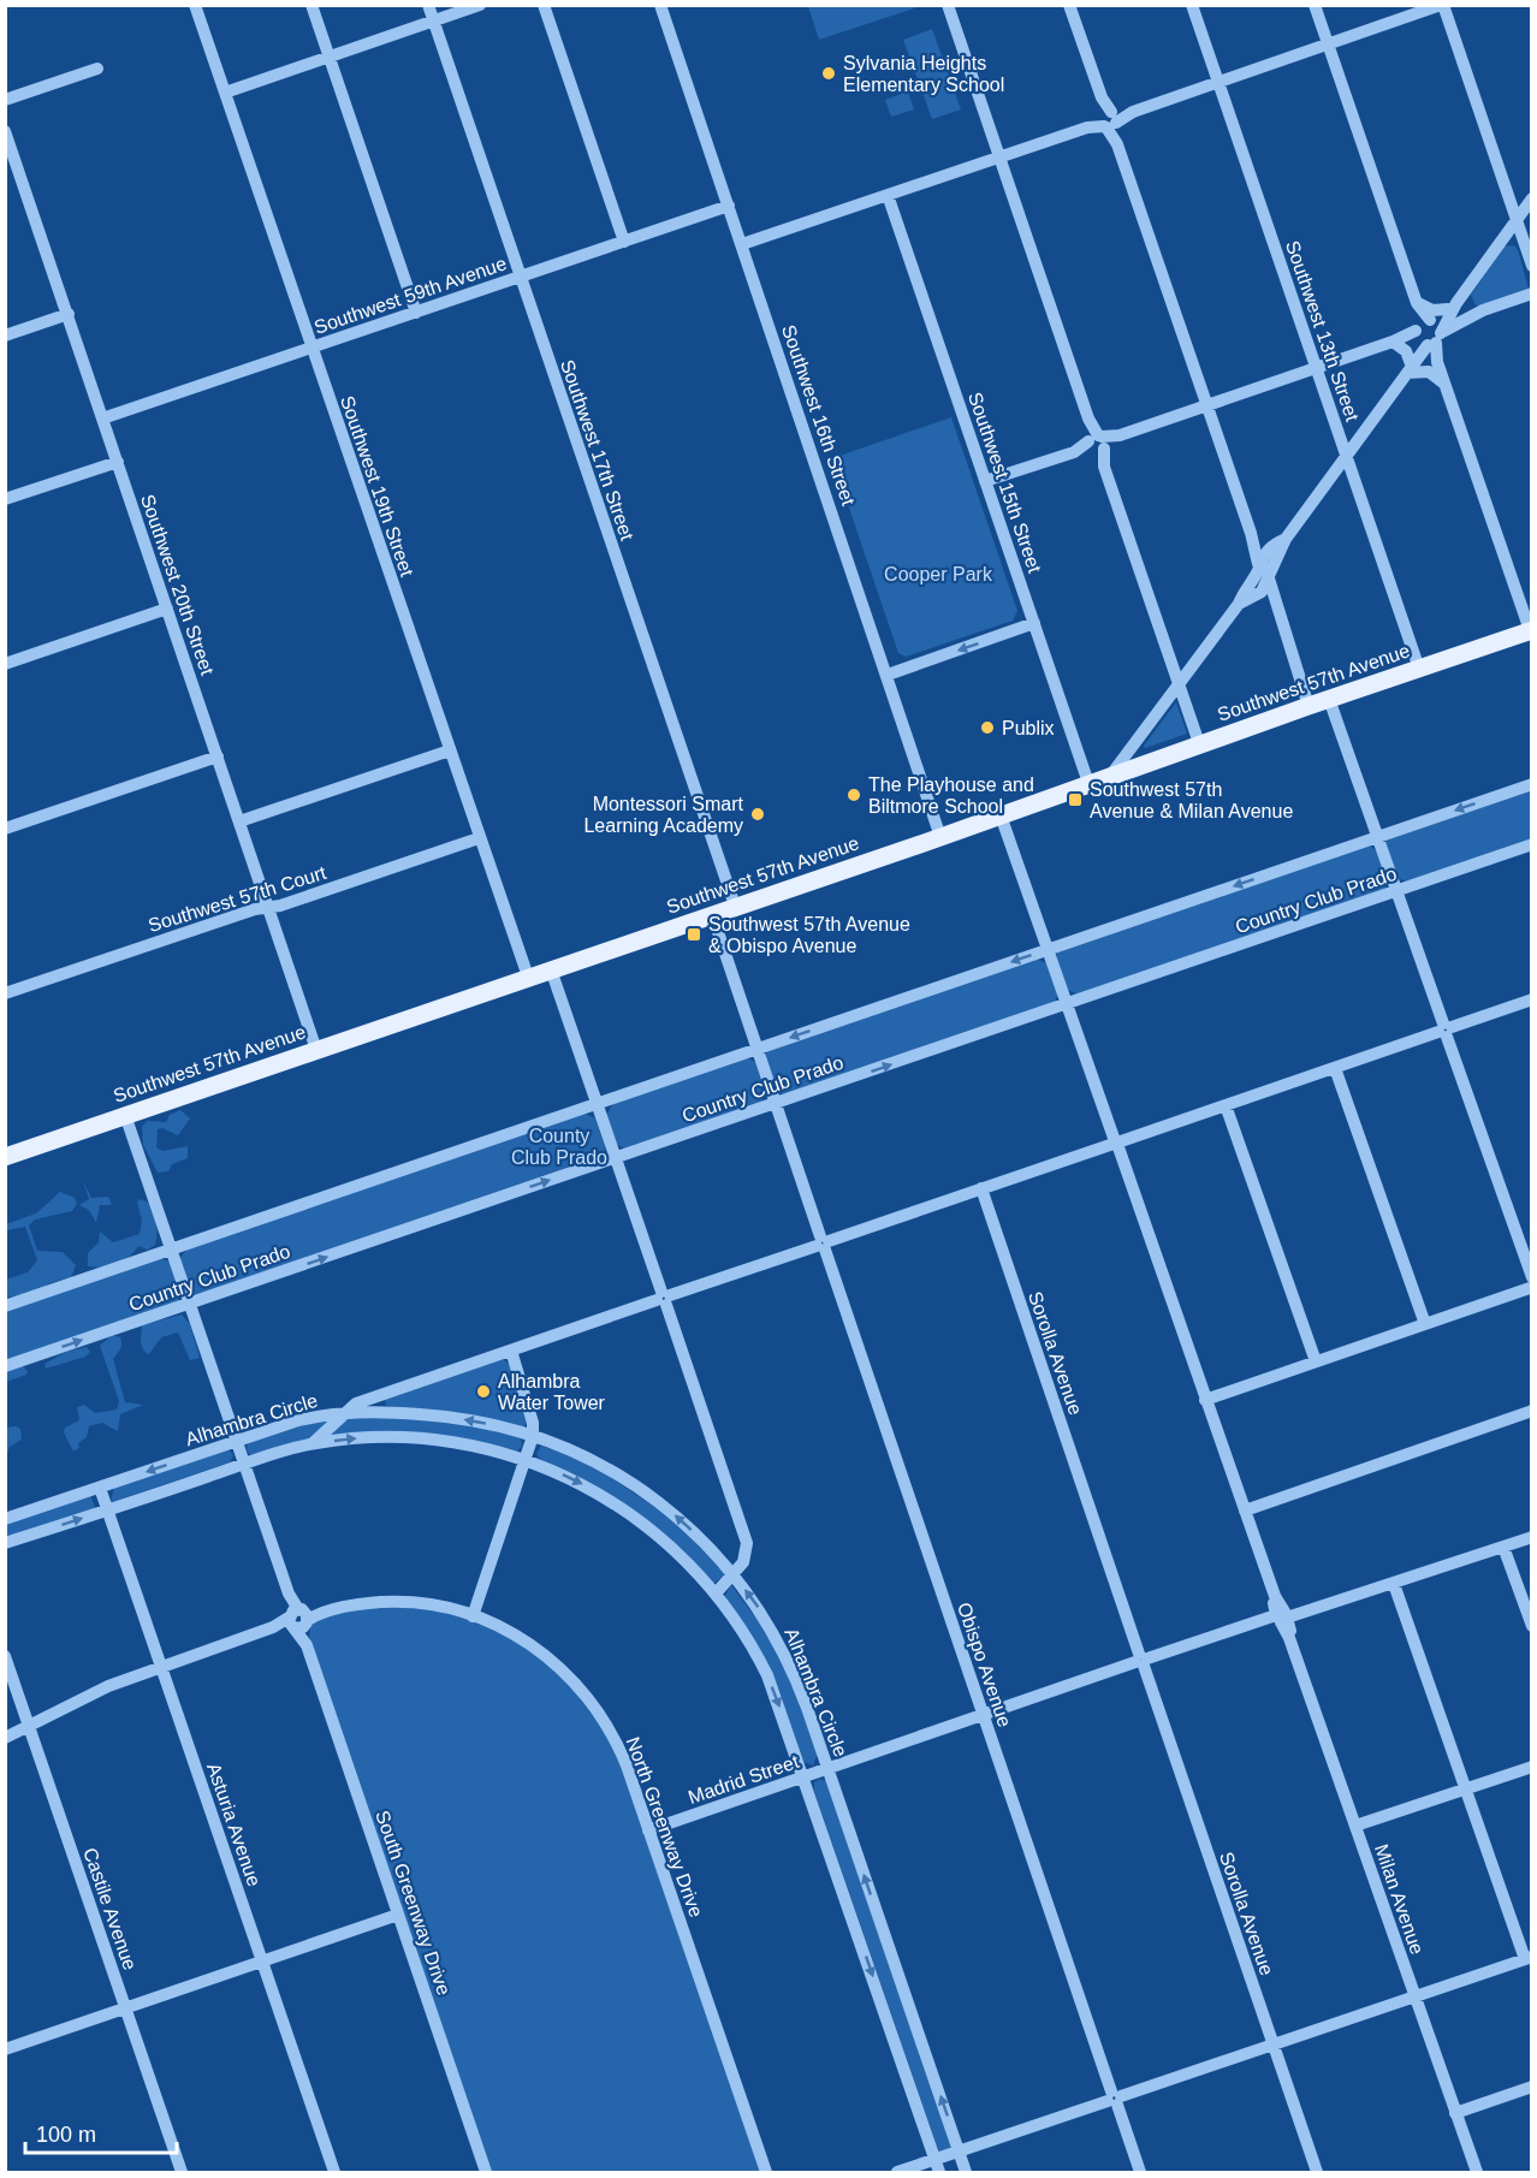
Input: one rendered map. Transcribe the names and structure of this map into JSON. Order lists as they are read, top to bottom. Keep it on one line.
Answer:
{"streets":{"main road":["Southwest 57th Avenue"],"street":["Southwest 59th Avenue","Southwest 13th Street","Southwest 16th Street","Southwest 17th Street","Southwest 15th Street","Southwest 19th Street","Southwest 20th Street","Southwest 57th Court","Country Club Prado","Sorolla Avenue","Alhambra Circle","Obispo Avenue","Madrid Street","Asturia Avenue","North Greenway Drive","Milan Avenue","South Greenway Drive","Castile Avenue"]},"crossings":[["Southwest 59th Avenue","Southwest 16th Street"],["Southwest 59th Avenue","Southwest 17th Street"],["Southwest 59th Avenue","Southwest 19th Street"],["Southwest 59th Avenue","Southwest 20th Street"],["Southwest 13th Street","Southwest 57th Avenue"],["Southwest 16th Street","Southwest 57th Avenue"],["Southwest 17th Street","Southwest 57th Avenue"],["Southwest 15th Street","Southwest 57th Avenue"],["Southwest 19th Street","Southwest 57th Avenue"],["Southwest 19th Street","Southwest 57th Court"],["Southwest 20th Street","Southwest 57th Avenue"],["Southwest 20th Street","Southwest 57th Court"],["Southwest 57th Avenue","Obispo Avenue"],["Southwest 57th Avenue","Milan Avenue"],["Country Club Prado","Obispo Avenue"],["Country Club Prado","Milan Avenue"],["Sorolla Avenue","Madrid Street"],["Alhambra Circle","Madrid Street"],["Alhambra Circle","Asturia Avenue"],["Obispo Avenue","Madrid Street"],["Madrid Street","North Greenway Drive"],["Madrid Street","Milan Avenue"],["Asturia Avenue","North Greenway Drive"],["North Greenway Drive","South Greenway Drive"],["North Greenway Drive","Castile Avenue"]],"parks":["Cooper Park","County Club Prado"],"places":{"other":["Sylvania Heights Elementary School","Publix","The Playhouse and Biltmore School","Montessori Smart Learning Academy","Alhambra Water Tower"],"transit":["Southwest 57th Avenue & Milan Avenue","Southwest 57th Avenue & Obispo Avenue"]},"scale_bar":"100 m"}
